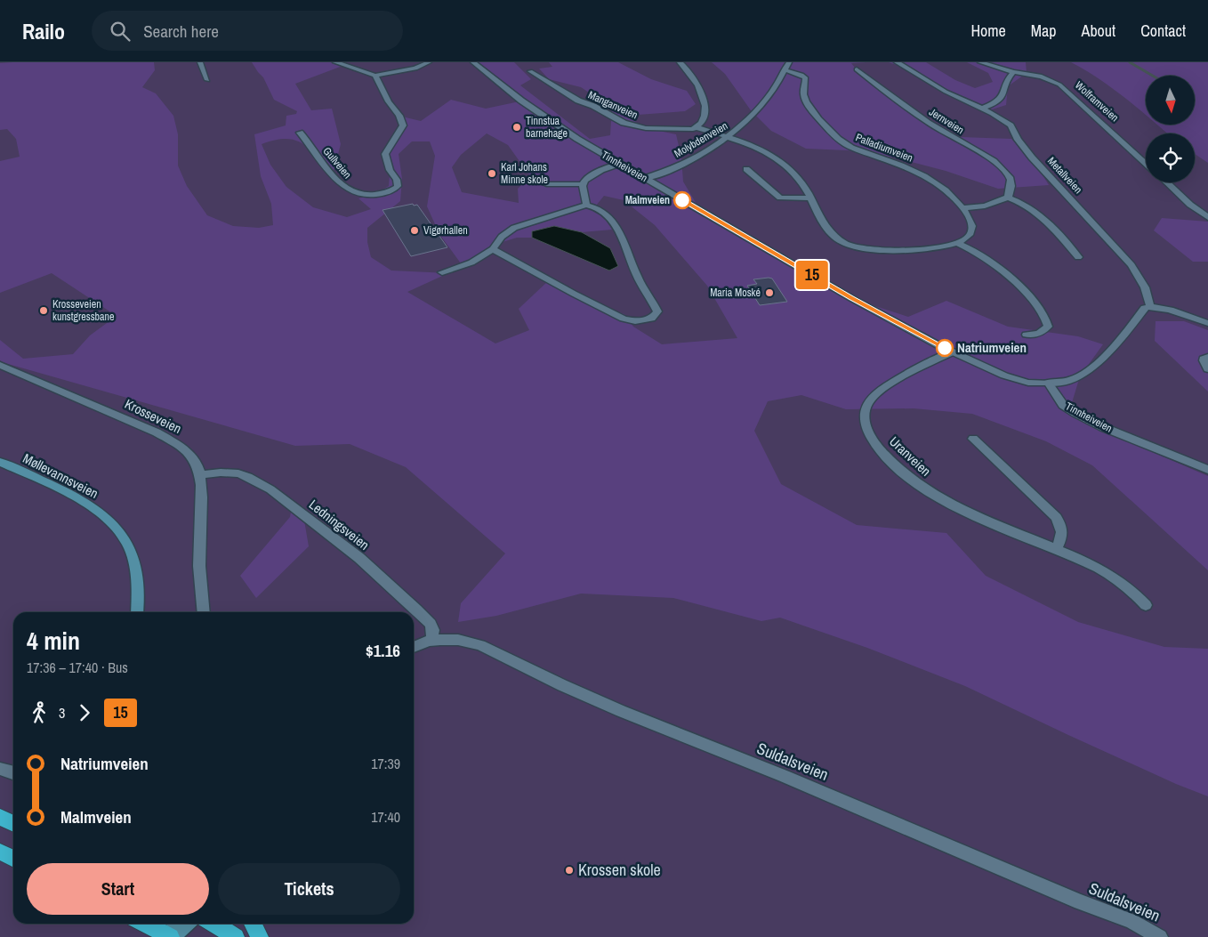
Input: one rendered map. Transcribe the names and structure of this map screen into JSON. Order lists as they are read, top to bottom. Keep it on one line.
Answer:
{"streets":{"main road":["Møllevannsveien"],"street":["Wolframveien","Manganveien","Jernveien","Molybdenveien","Palladiumveien","Gullveien","Tinnheiveien","Metallveien","Krosseveien","Uranveien","Ledningsveien","Suldalsveien"]},"crossings":[["Manganveien","Molybdenveien"],["Molybdenveien","Palladiumveien"],["Molybdenveien","Tinnheiveien"],["Tinnheiveien","Uranveien"],["Krosseveien","Ledningsveien"],["Ledningsveien","Suldalsveien"]],"places":["Tinnstua barnehage","Karl Johans Minne skole","Malmveien","Vigørhallen","Maria Moské","Krosseveien kunstgressbane","Natriumveien","Krossen skole"],"lines":["bus line 15"],"north":"bottom","page":{"header":"Railo","search":"Search here","nav":["Home","Map","About","Contact"],"on_map":"15","heading":["4 min","17:36 – 17:40 · Bus","$1.16"],"legs":["3","15"],"list":[{"name":"Natriumveien","value":"17:39"},{"name":"Malmveien","value":"17:40"}],"buttons":["Start","Tickets"]}}
